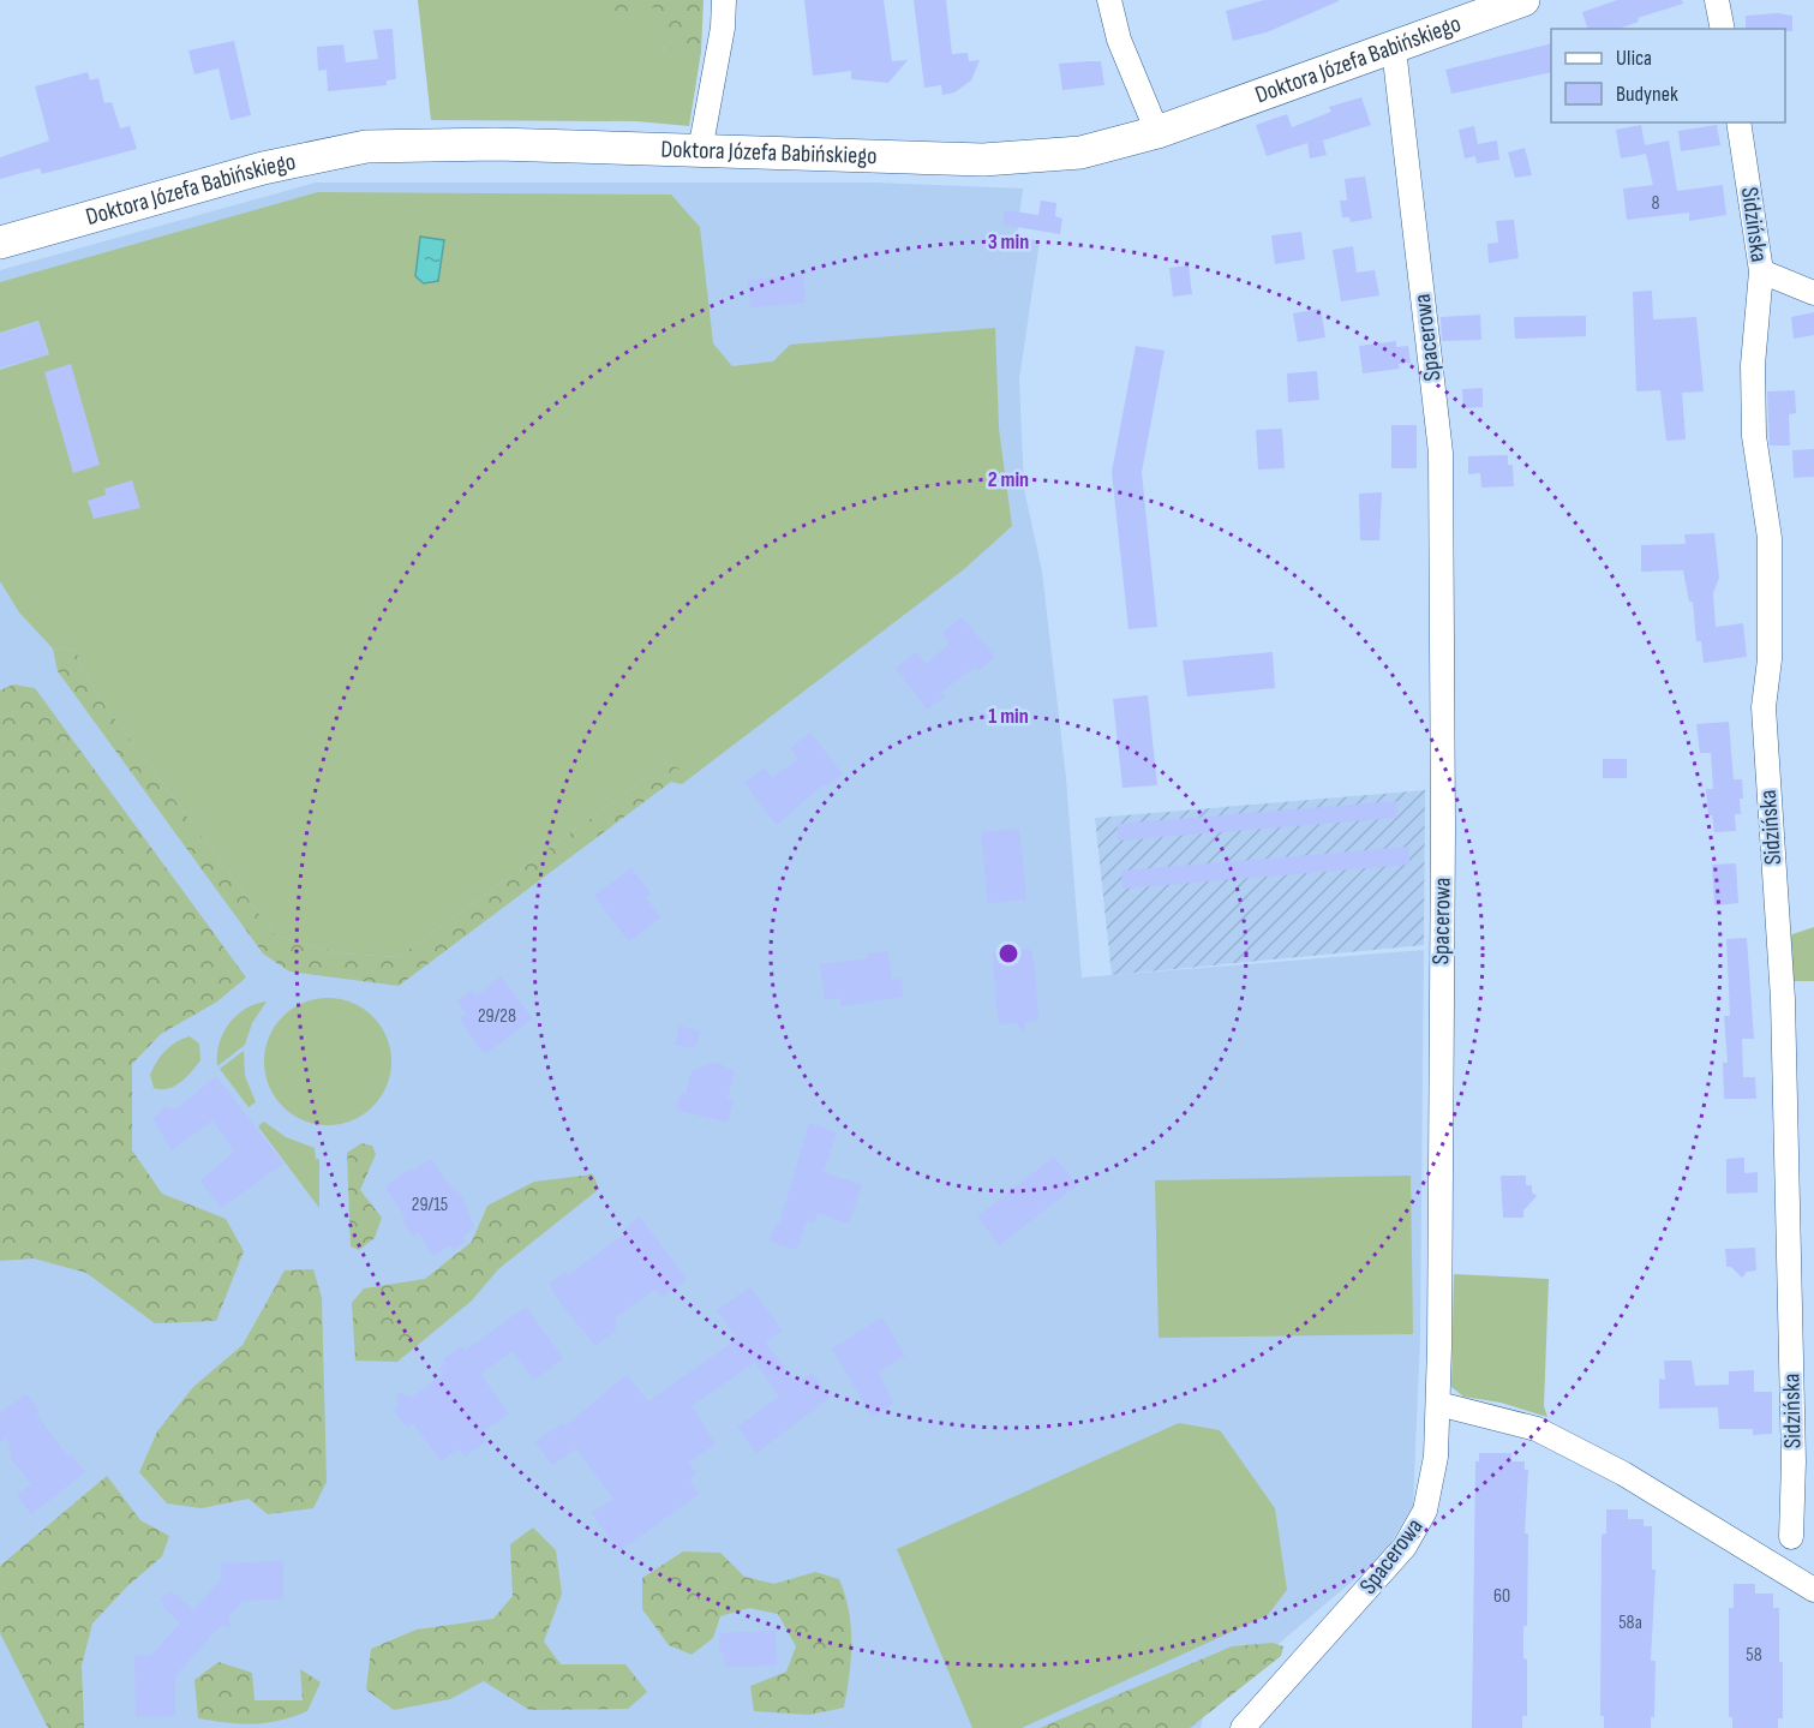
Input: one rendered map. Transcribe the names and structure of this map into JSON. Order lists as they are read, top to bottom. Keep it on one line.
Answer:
{"streets":{"street":["Doktora Józefa Babińskiego","Sidzińska","Spacerowa"]},"crossings":[["Doktora Józefa Babińskiego","Spacerowa"]],"house_numbers":["8","29/28","29/15","60","58a","58"],"legend":["Ulica","Budynek"],"rings":["3 min","2 min","1 min"]}
